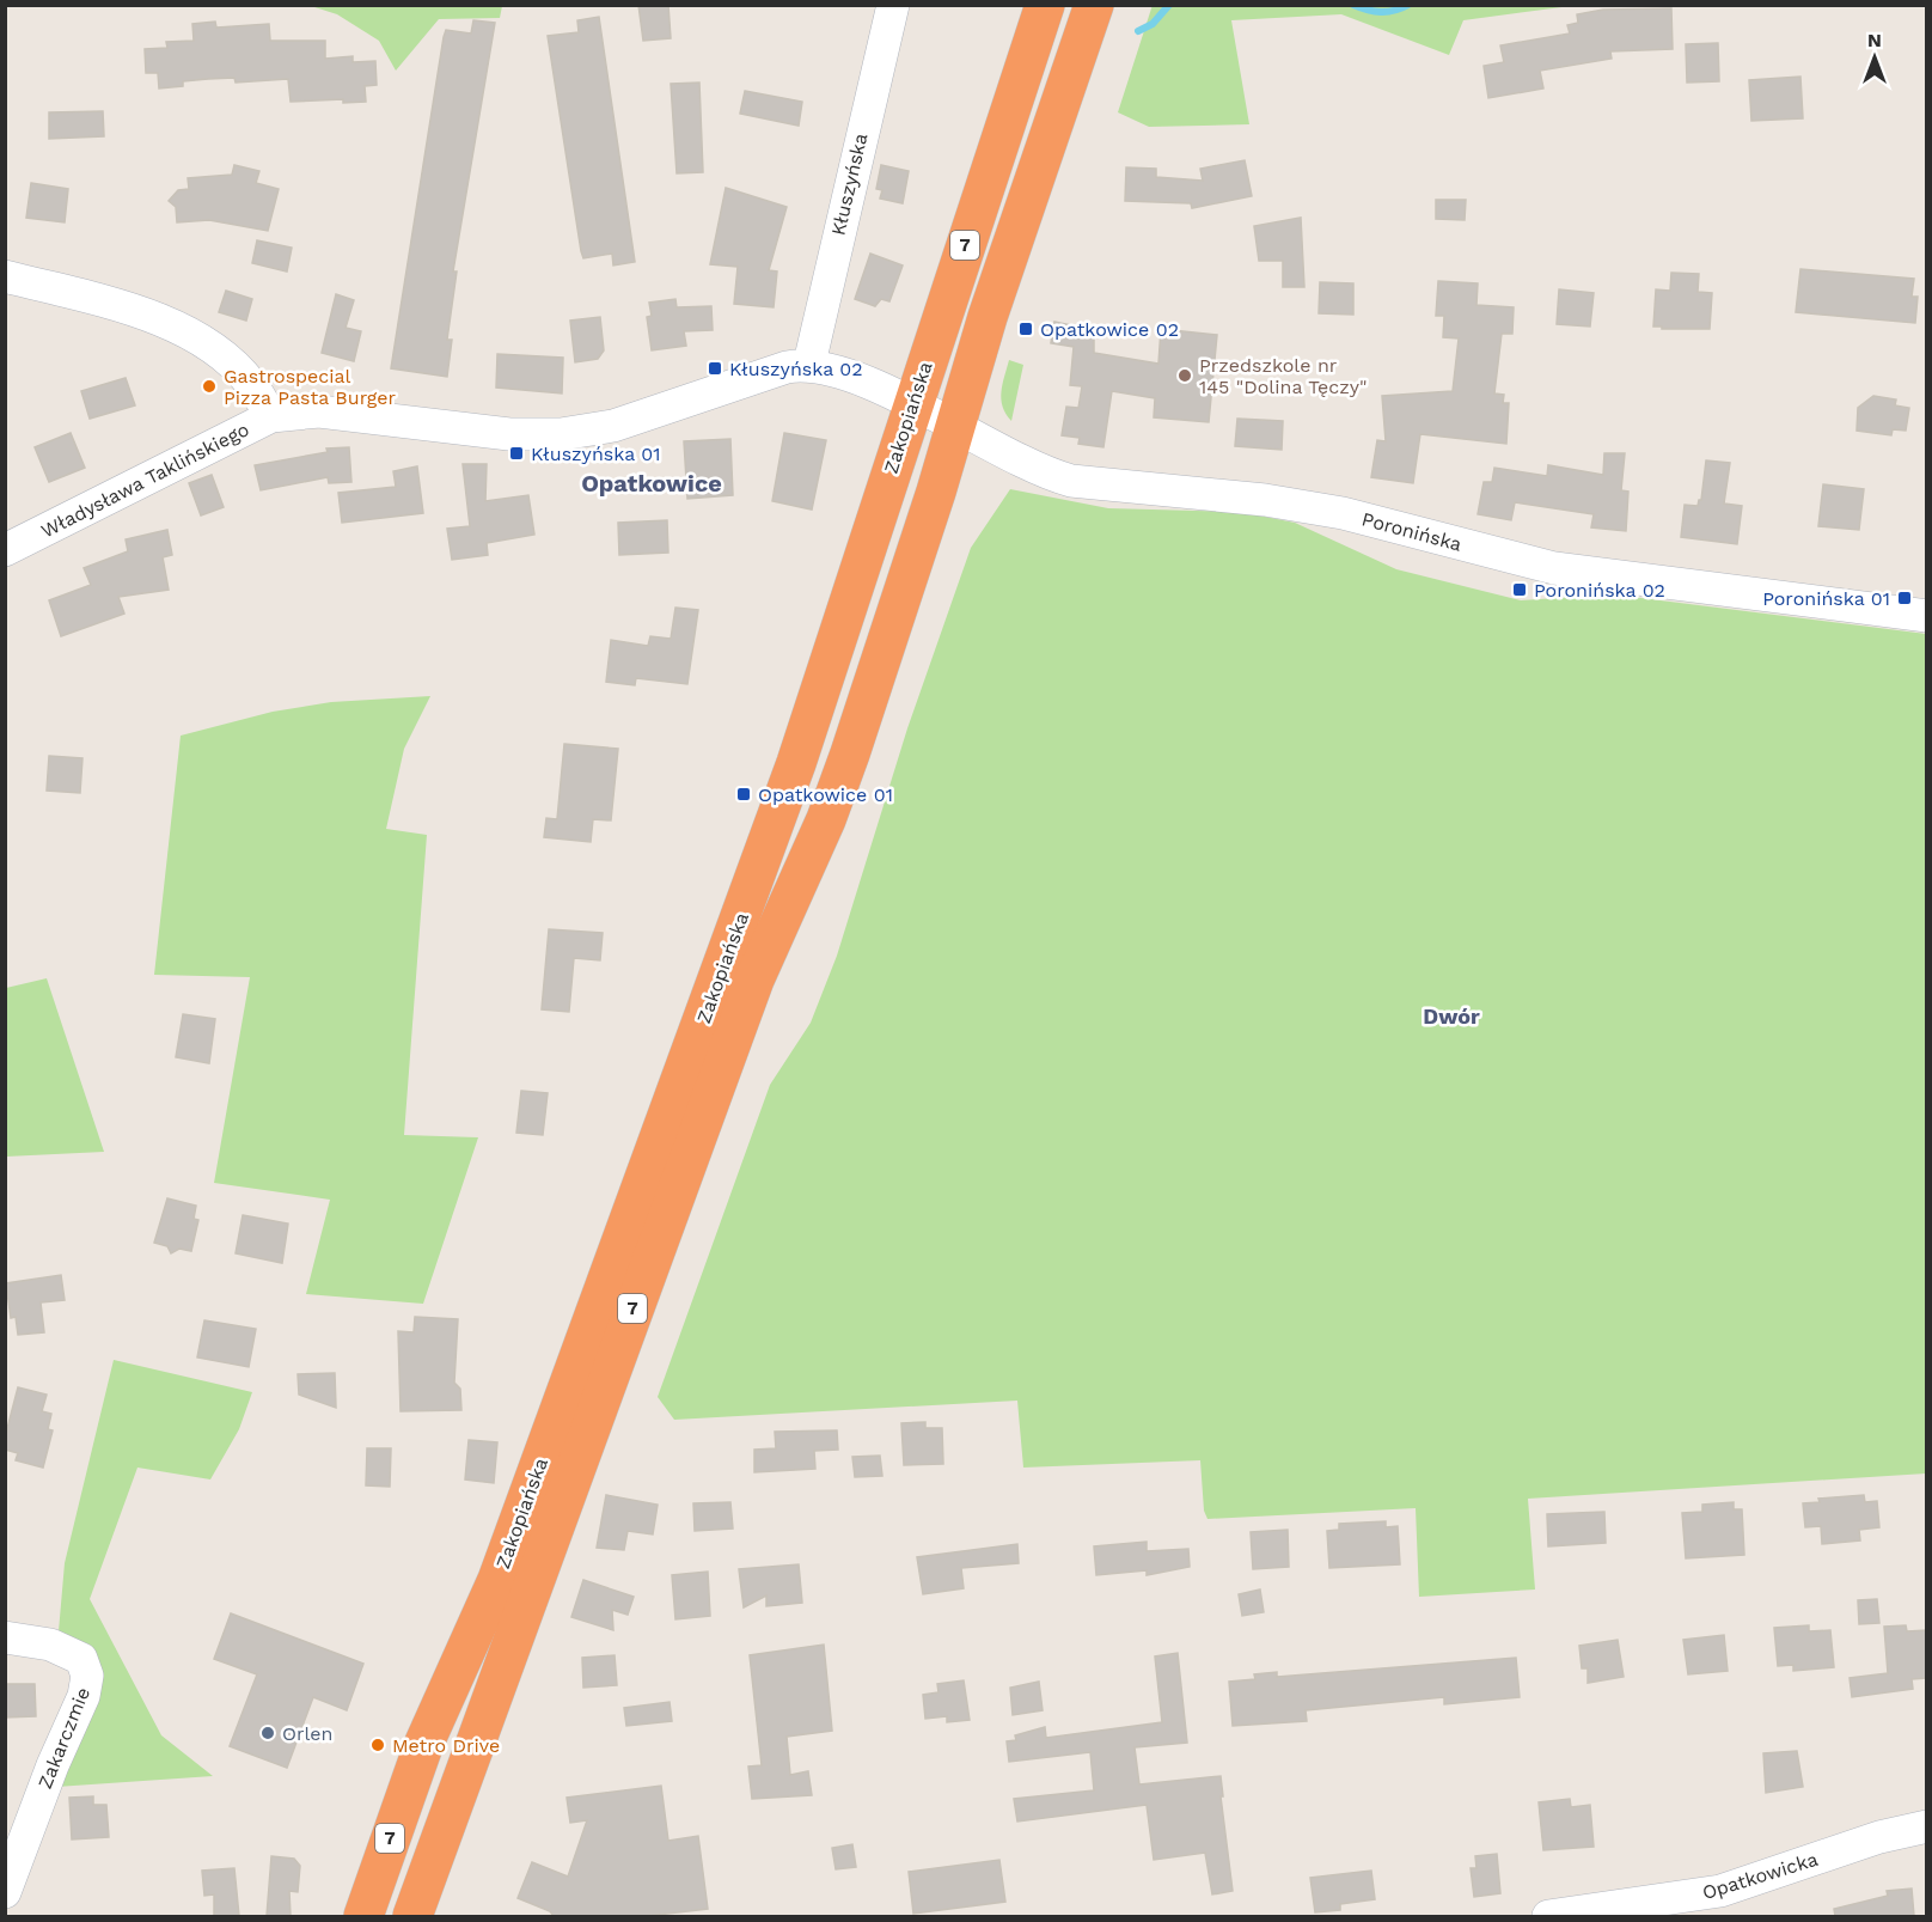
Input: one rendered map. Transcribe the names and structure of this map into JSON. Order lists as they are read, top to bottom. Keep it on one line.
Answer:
{"streets":{"highway":["7","Zakopiańska"],"street":["Kłuszyńska","Władysława Taklińskiego","Poronińska","Zakarczmie","Opatkowicka"]},"crossings":[["Kłuszyńska","Władysława Taklińskiego"],["Zakopiańska","Poronińska"]],"districts":["Opatkowice","Dwór"],"places":{"transit":["Opatkowice 02","Kłuszyńska 02","Kłuszyńska 01","Poronińska 02","Poronińska 01","Opatkowice 01"],"other":["Przedszkole nr 145 \"Dolina Tęczy\"","Gastrospecial Pizza Pasta Burger","Orlen","Metro Drive"]},"north":"top"}
